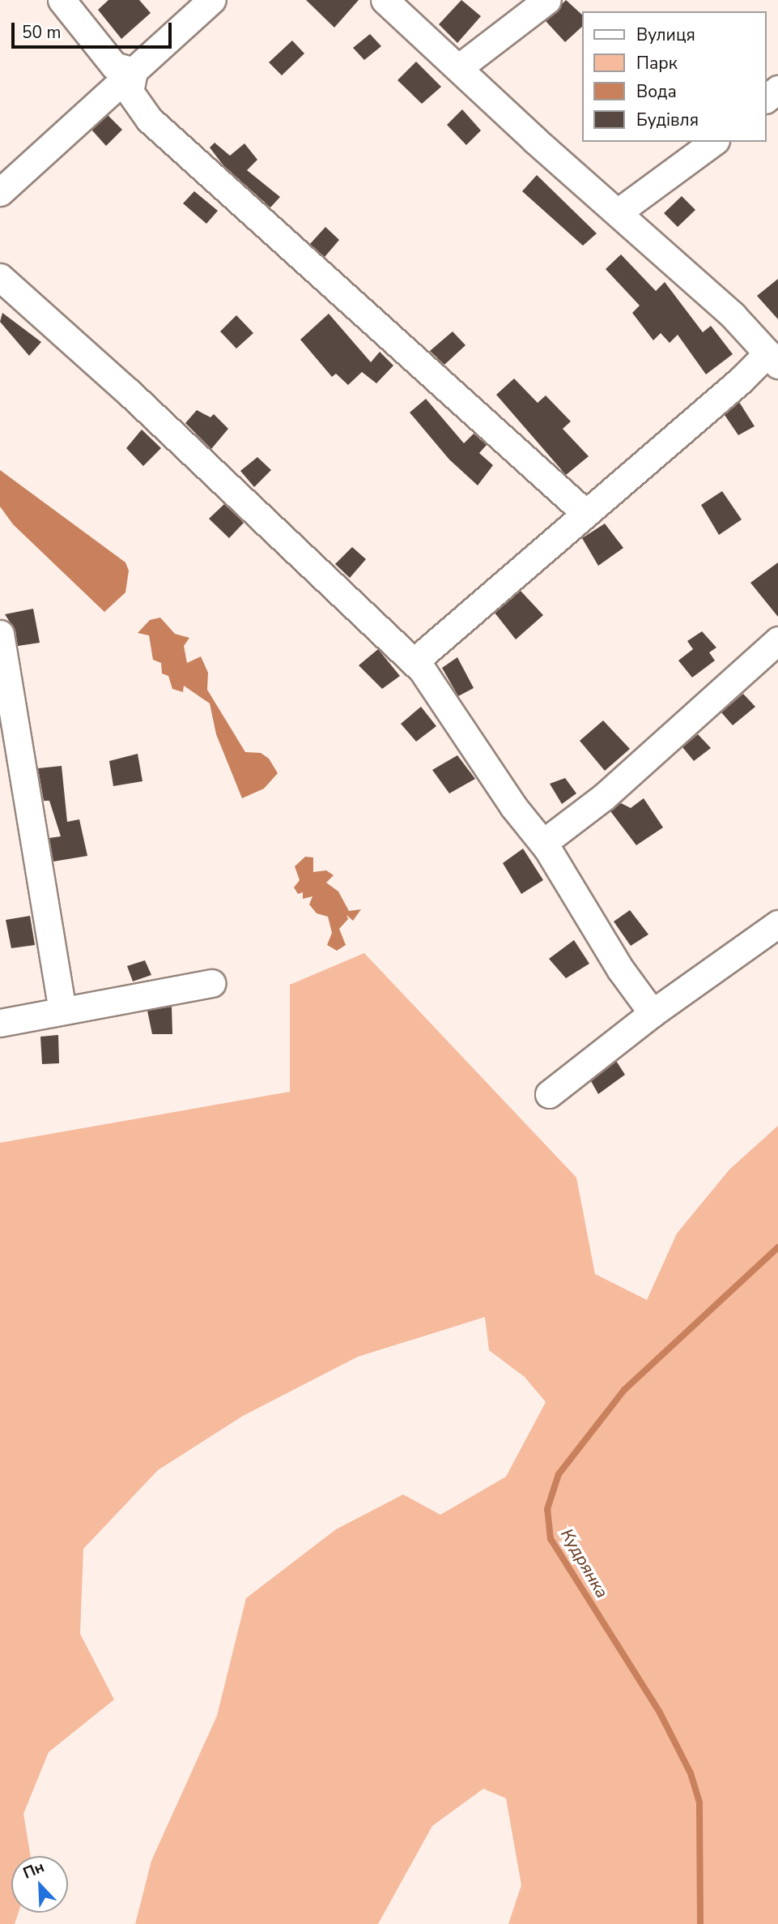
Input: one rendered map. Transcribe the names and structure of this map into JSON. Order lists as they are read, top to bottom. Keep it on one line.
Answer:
{"water":["Кудрянка"],"legend":["Вулиця","Парк","Вода","Будівля"],"scale_bar":"50 m","north":"top left"}
